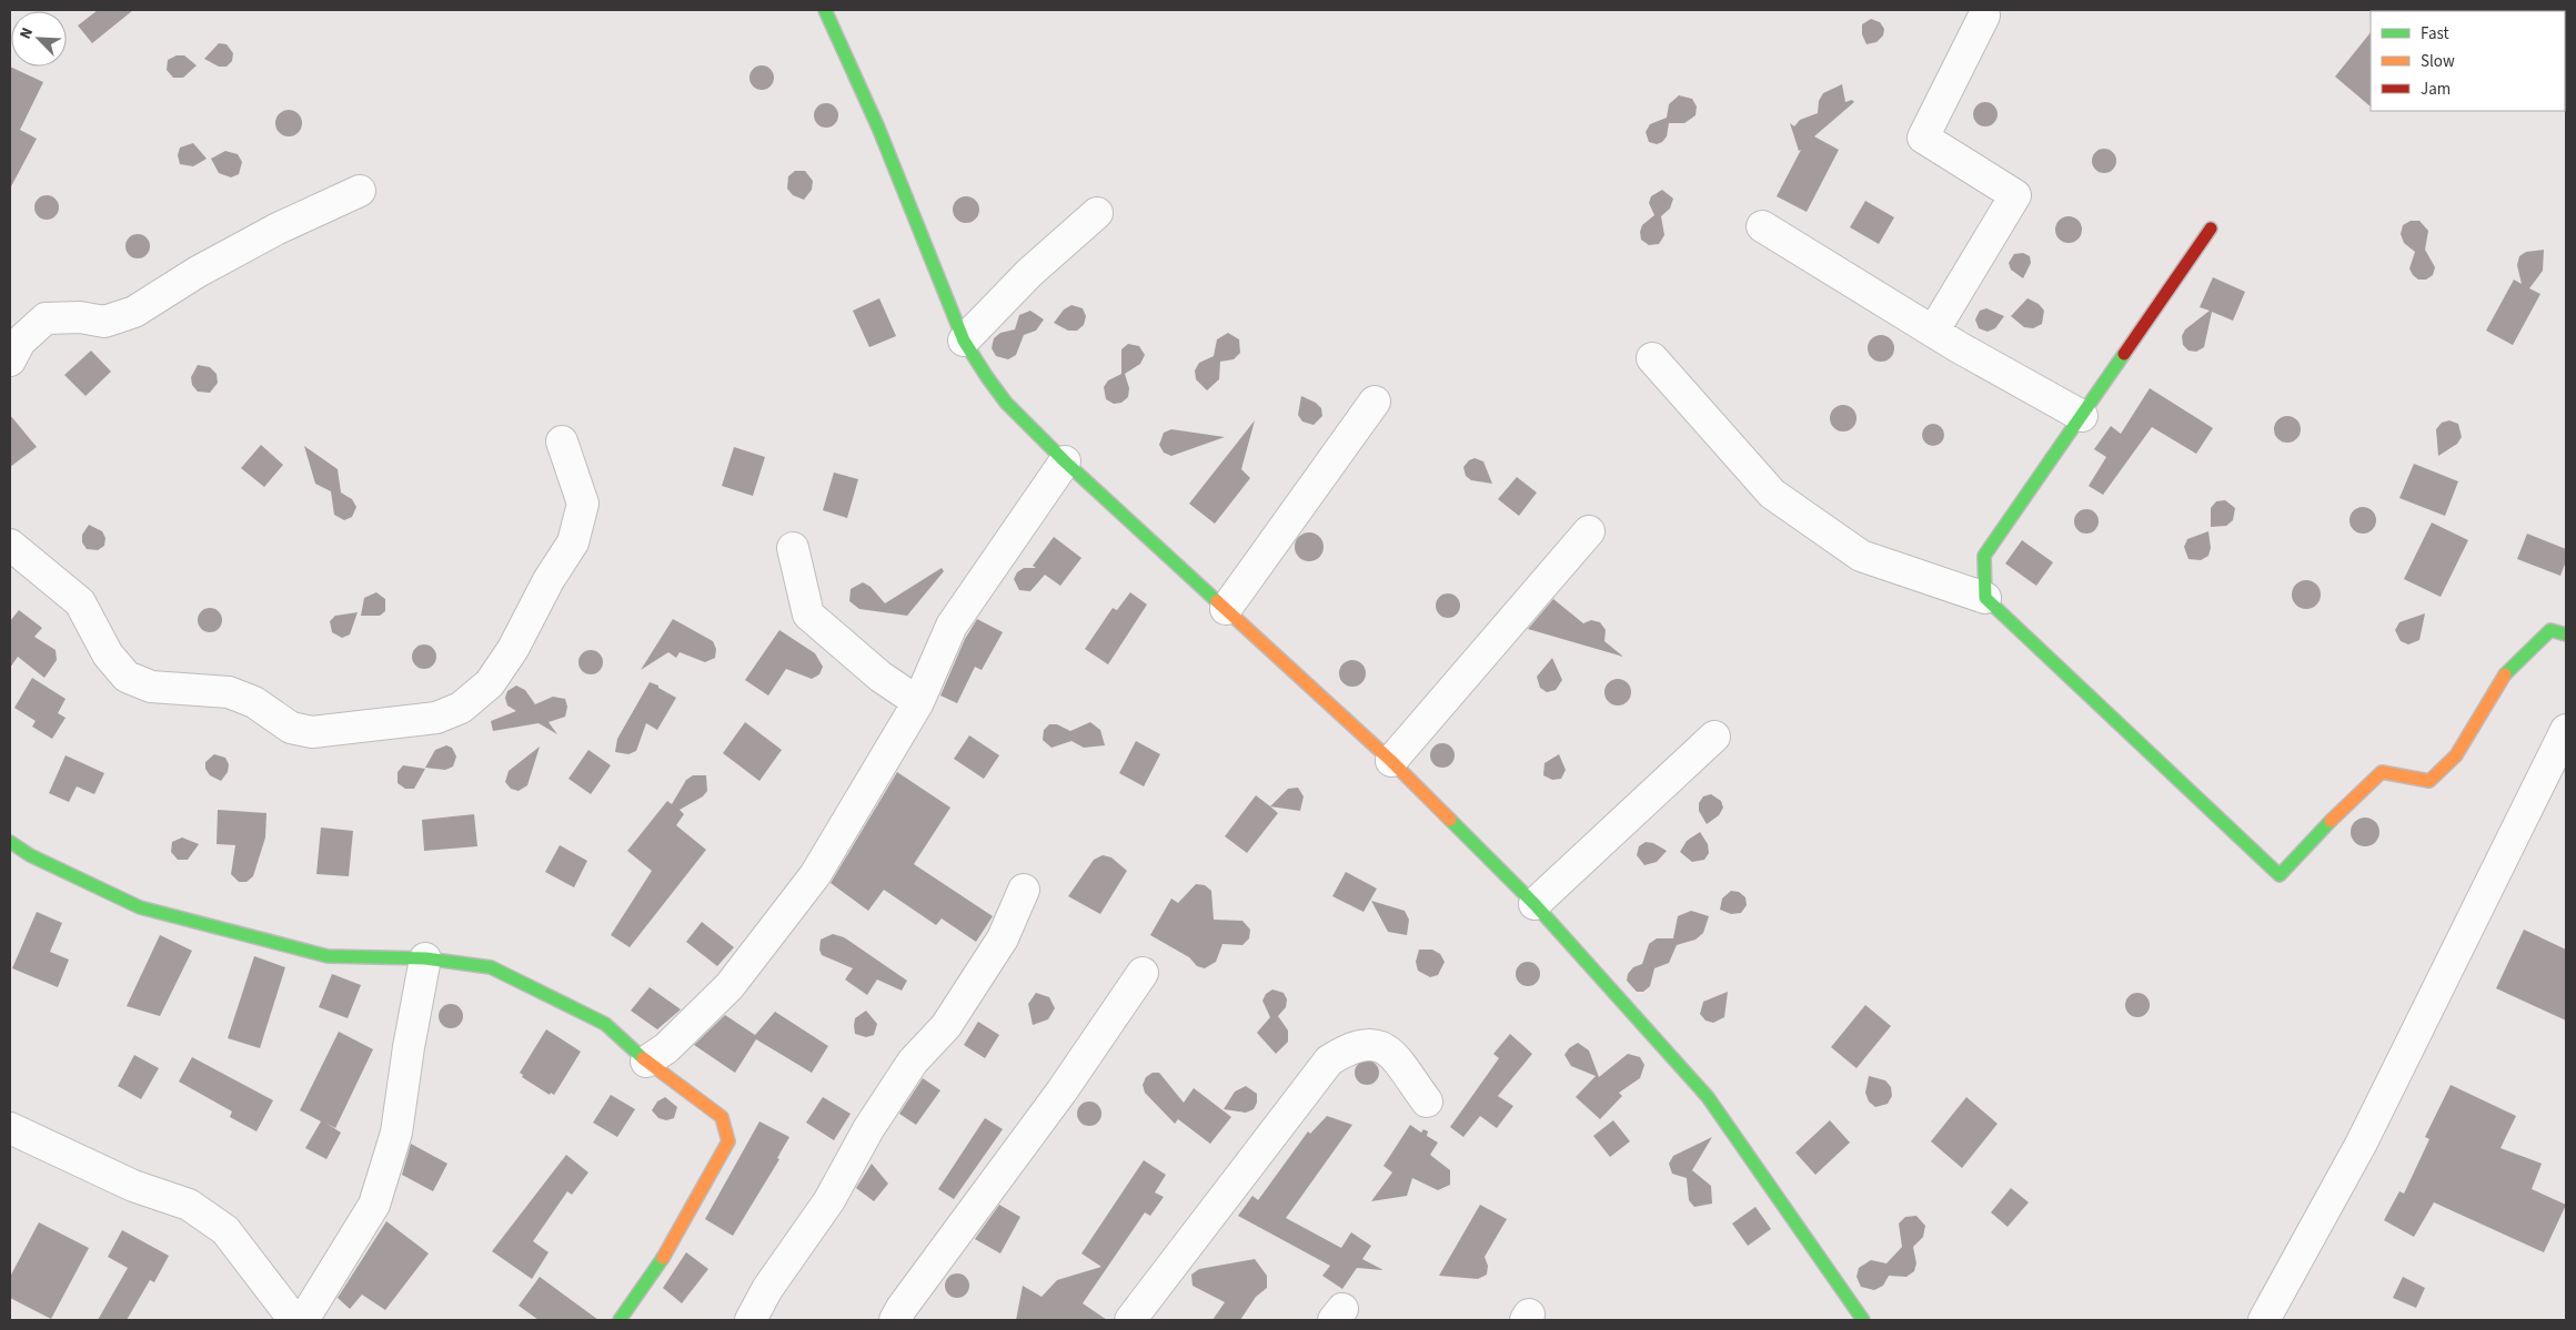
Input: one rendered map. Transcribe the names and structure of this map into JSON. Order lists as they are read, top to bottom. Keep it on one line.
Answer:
{"legend":["Fast","Slow","Jam"],"north":"top left"}
